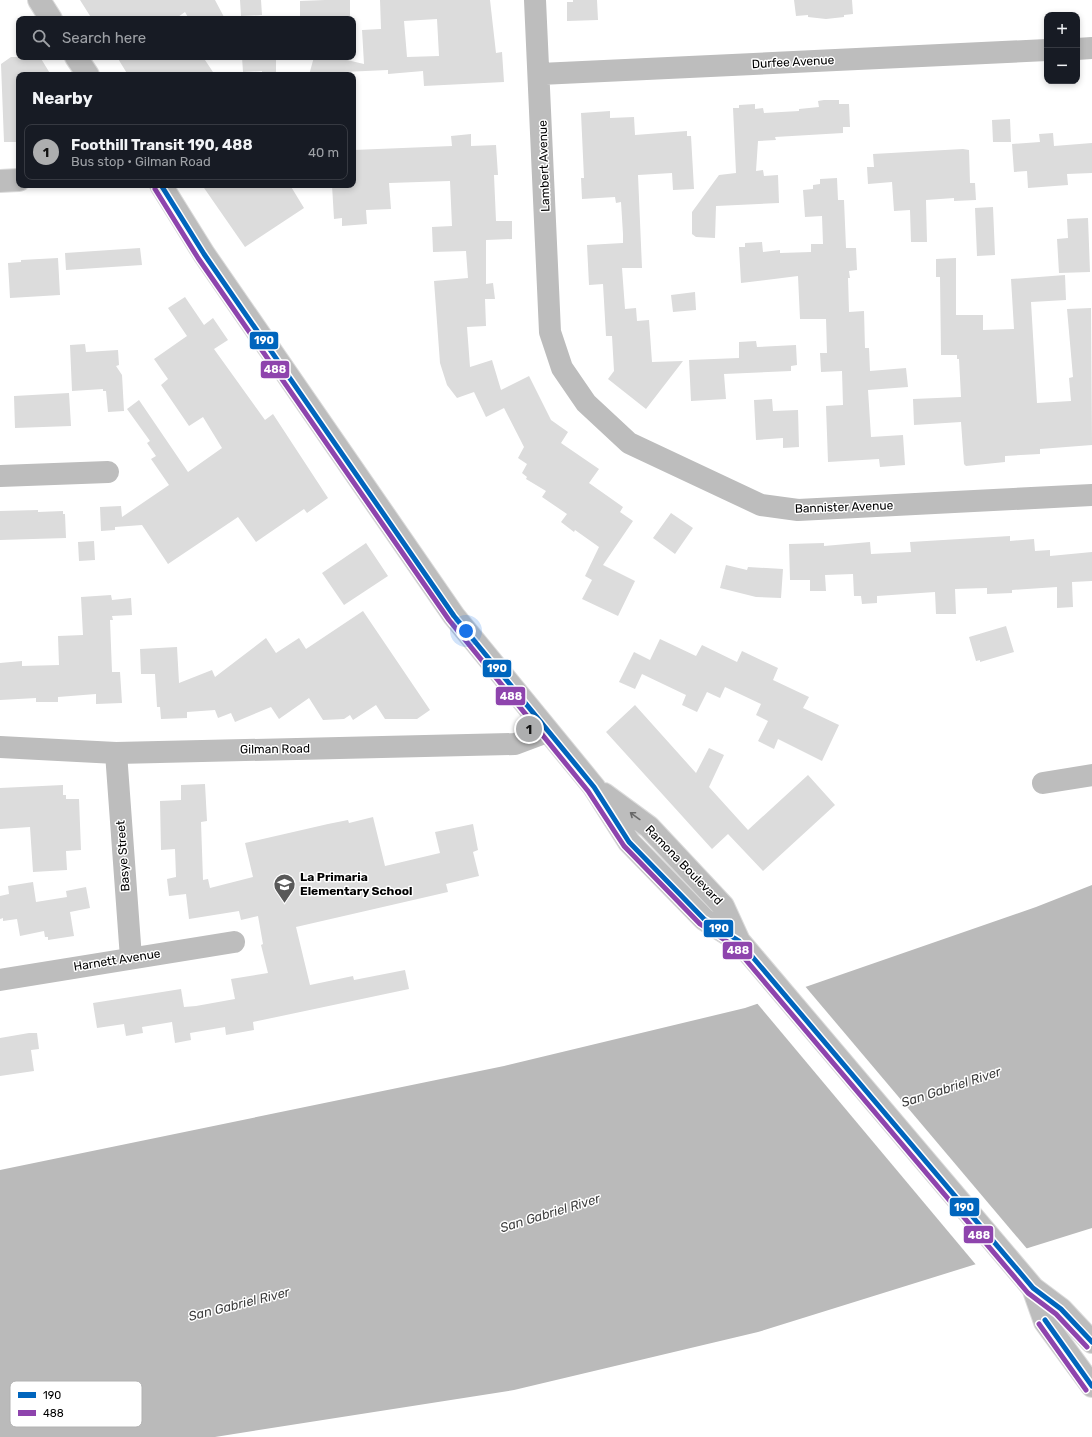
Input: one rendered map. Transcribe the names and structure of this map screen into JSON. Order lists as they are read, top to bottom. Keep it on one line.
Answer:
{"streets":{"street":["Durfee Avenue","Lambert Avenue","Bannister Avenue","Gilman Road","Basye Street","Ramona Boulevard","Harnett Avenue"]},"crossings":[["Durfee Avenue","Lambert Avenue"],["Lambert Avenue","Bannister Avenue"],["Gilman Road","Basye Street"],["Gilman Road","Ramona Boulevard"],["Basye Street","Harnett Avenue"]],"water":["San Gabriel River"],"places":{"school or university":["La Primaria Elementary School"]},"lines":["transit line 190","transit line 488"],"legend":["190","488"],"page":{"map_buttons":["+","−"],"search":"Search here","heading":"Nearby","list":[{"mark":"1","name":"Foothill Transit 190, 488","note":"Bus stop · Gilman Road","value":"40 m"}],"pins":"1"}}
